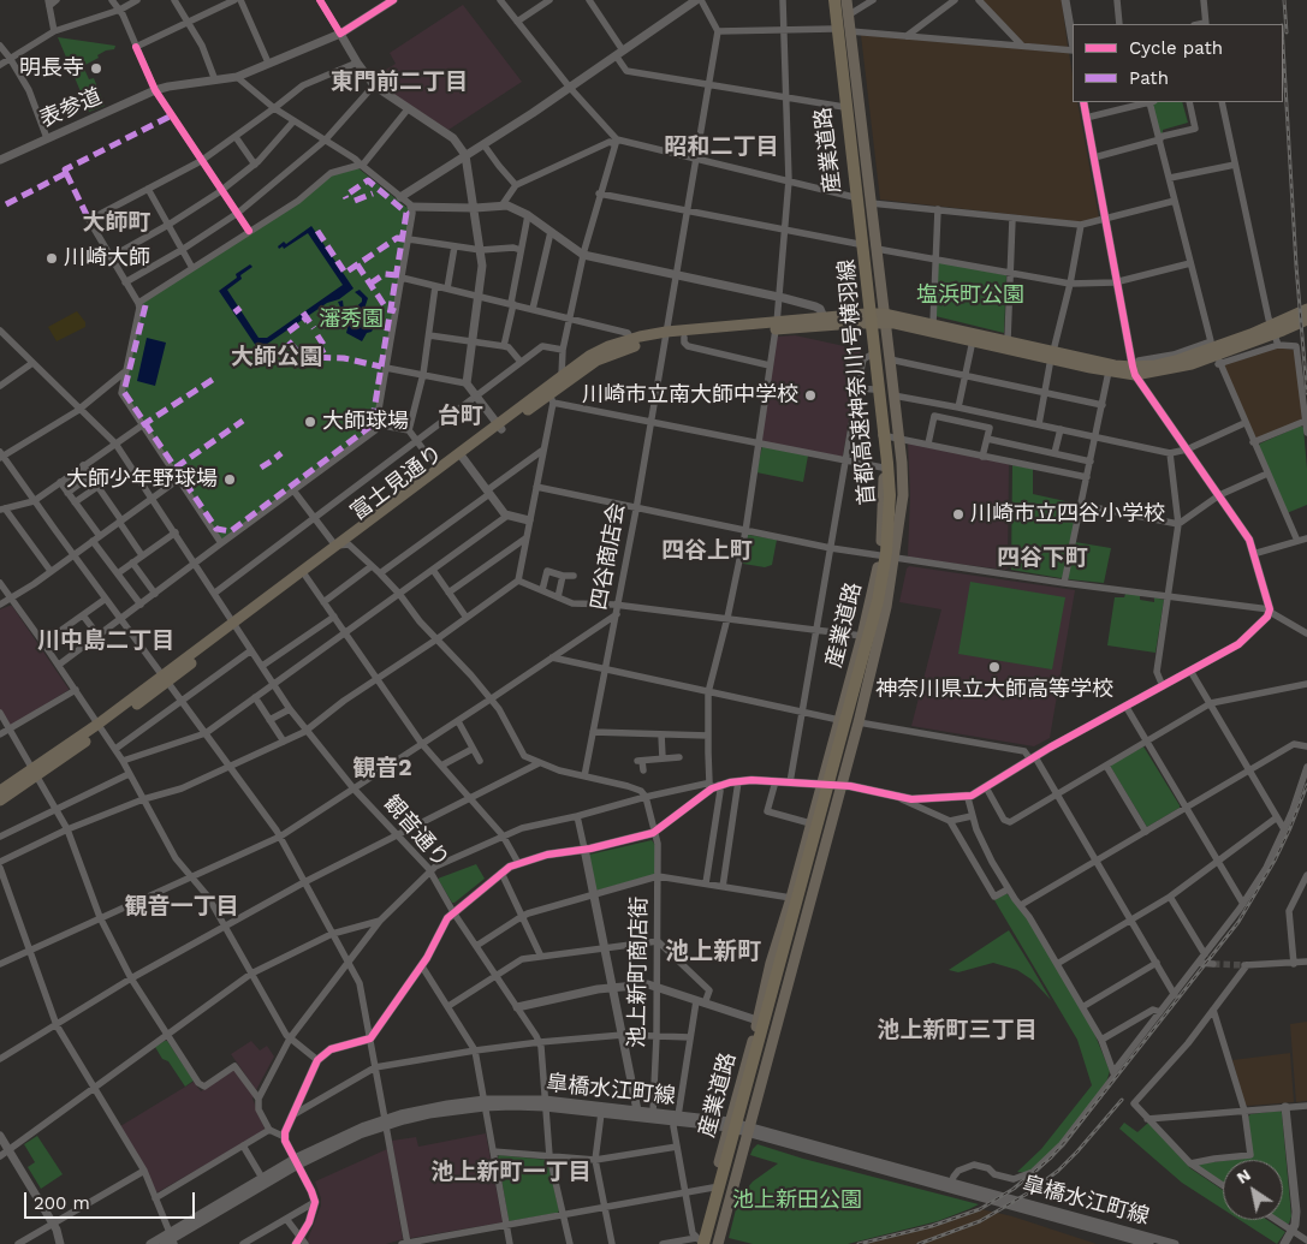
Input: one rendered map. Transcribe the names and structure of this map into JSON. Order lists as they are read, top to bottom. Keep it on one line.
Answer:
{"streets":{"highway":["首都高速神奈川1号横羽線","富士見通り"],"main road":["産業道路"],"street":["表参道","四谷商店会","観音通り","池上新町商店街","皐橋水江町線"]},"crossings":[["産業道路","首都高速神奈川1号横羽線"],["産業道路","富士見通り"],["産業道路","皐橋水江町線"],["富士見通り","四谷商店会"],["富士見通り","観音通り"],["観音通り","皐橋水江町線"],["池上新町商店街","皐橋水江町線"]],"districts":["東門前二丁目","昭和二丁目","大師町","大師公園","台町","四谷上町","四谷下町","川中島二丁目","観音2","観音一丁目","池上新町","池上新町三丁目","池上新町一丁目"],"parks":["塩浜町公園","瀋秀園","池上新田公園"],"places":["明長寺","川崎大師","川崎市立南大師中学校","大師球場","大師少年野球場","川崎市立四谷小学校","神奈川県立大師高等学校"],"legend":["Cycle path","Path"],"scale_bar":"200 m","north":"top left"}
